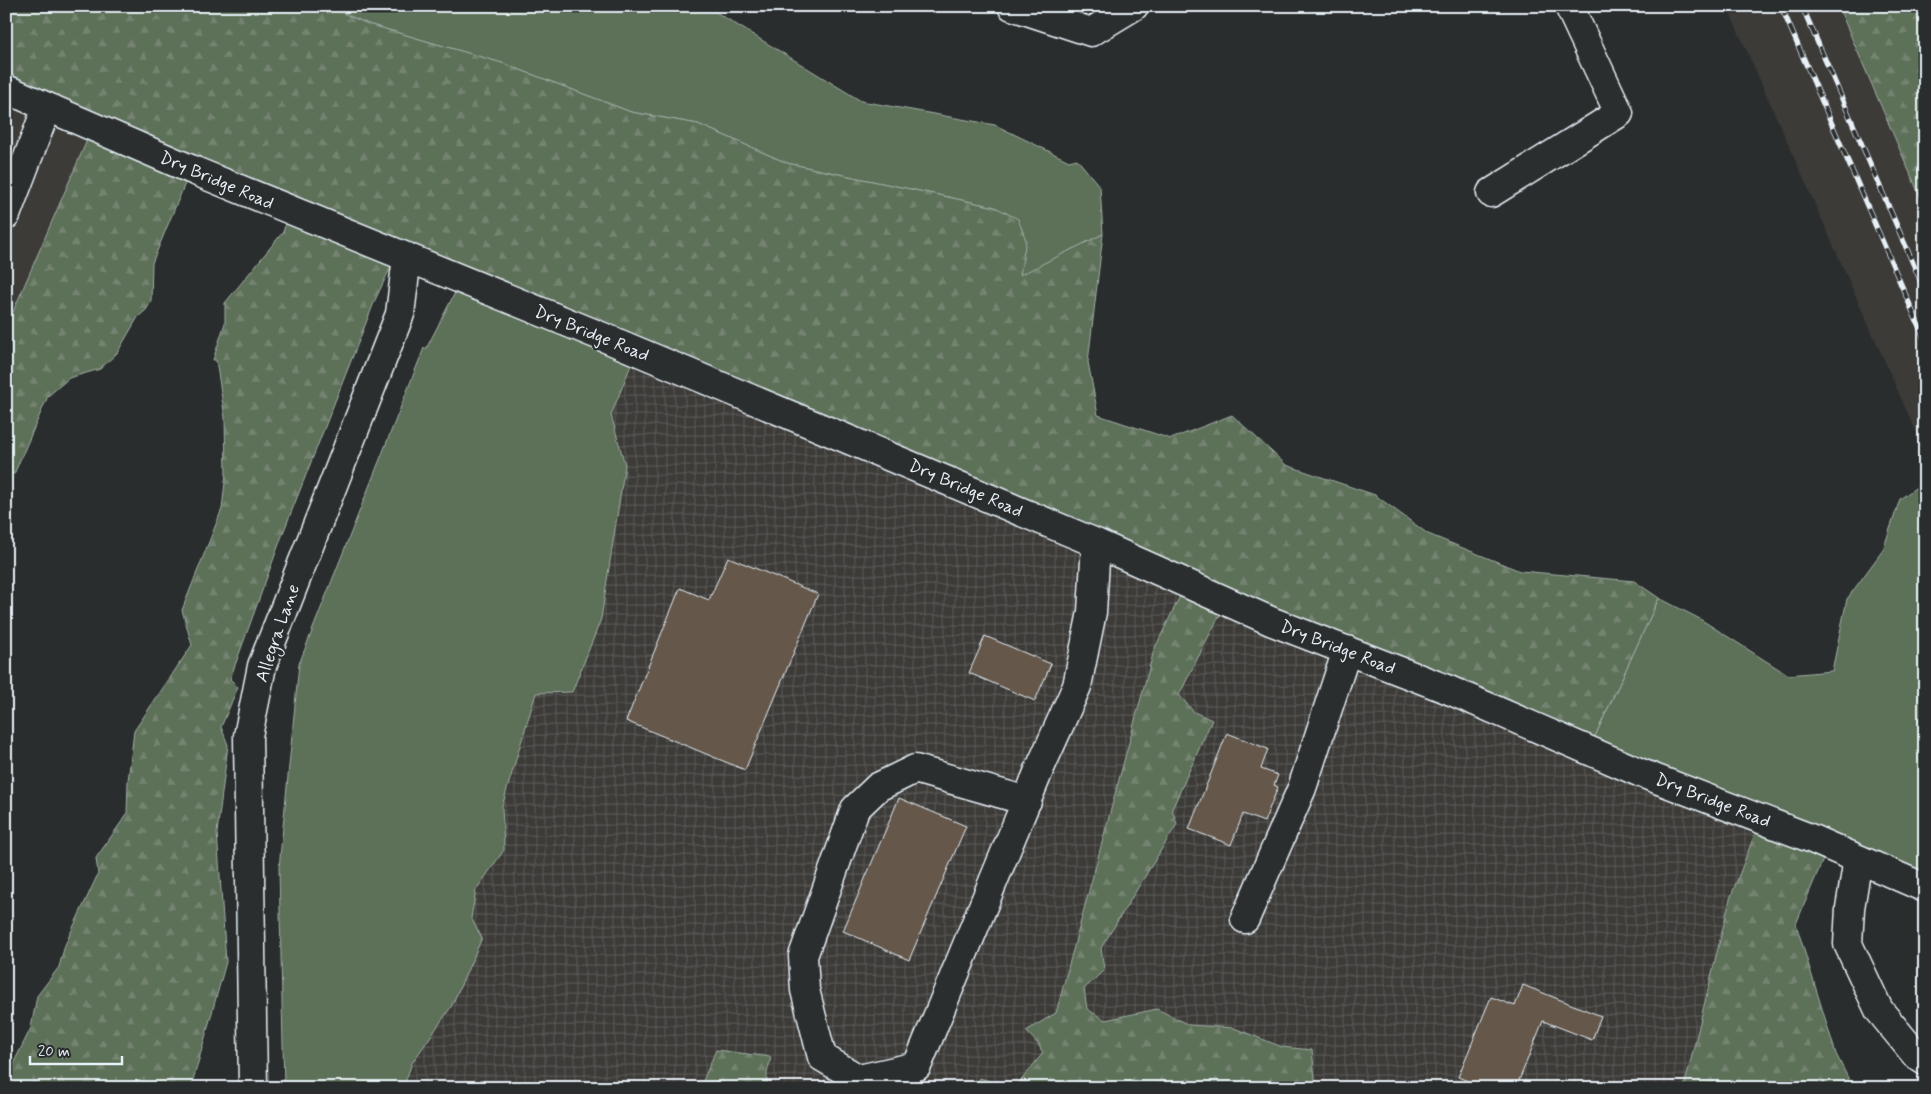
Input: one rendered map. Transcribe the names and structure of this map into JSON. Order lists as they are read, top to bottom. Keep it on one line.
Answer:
{"streets":{"street":["Dry Bridge Road","Allegra Lane"]},"crossings":[["Dry Bridge Road","Allegra Lane"]],"scale_bar":"20 m"}
